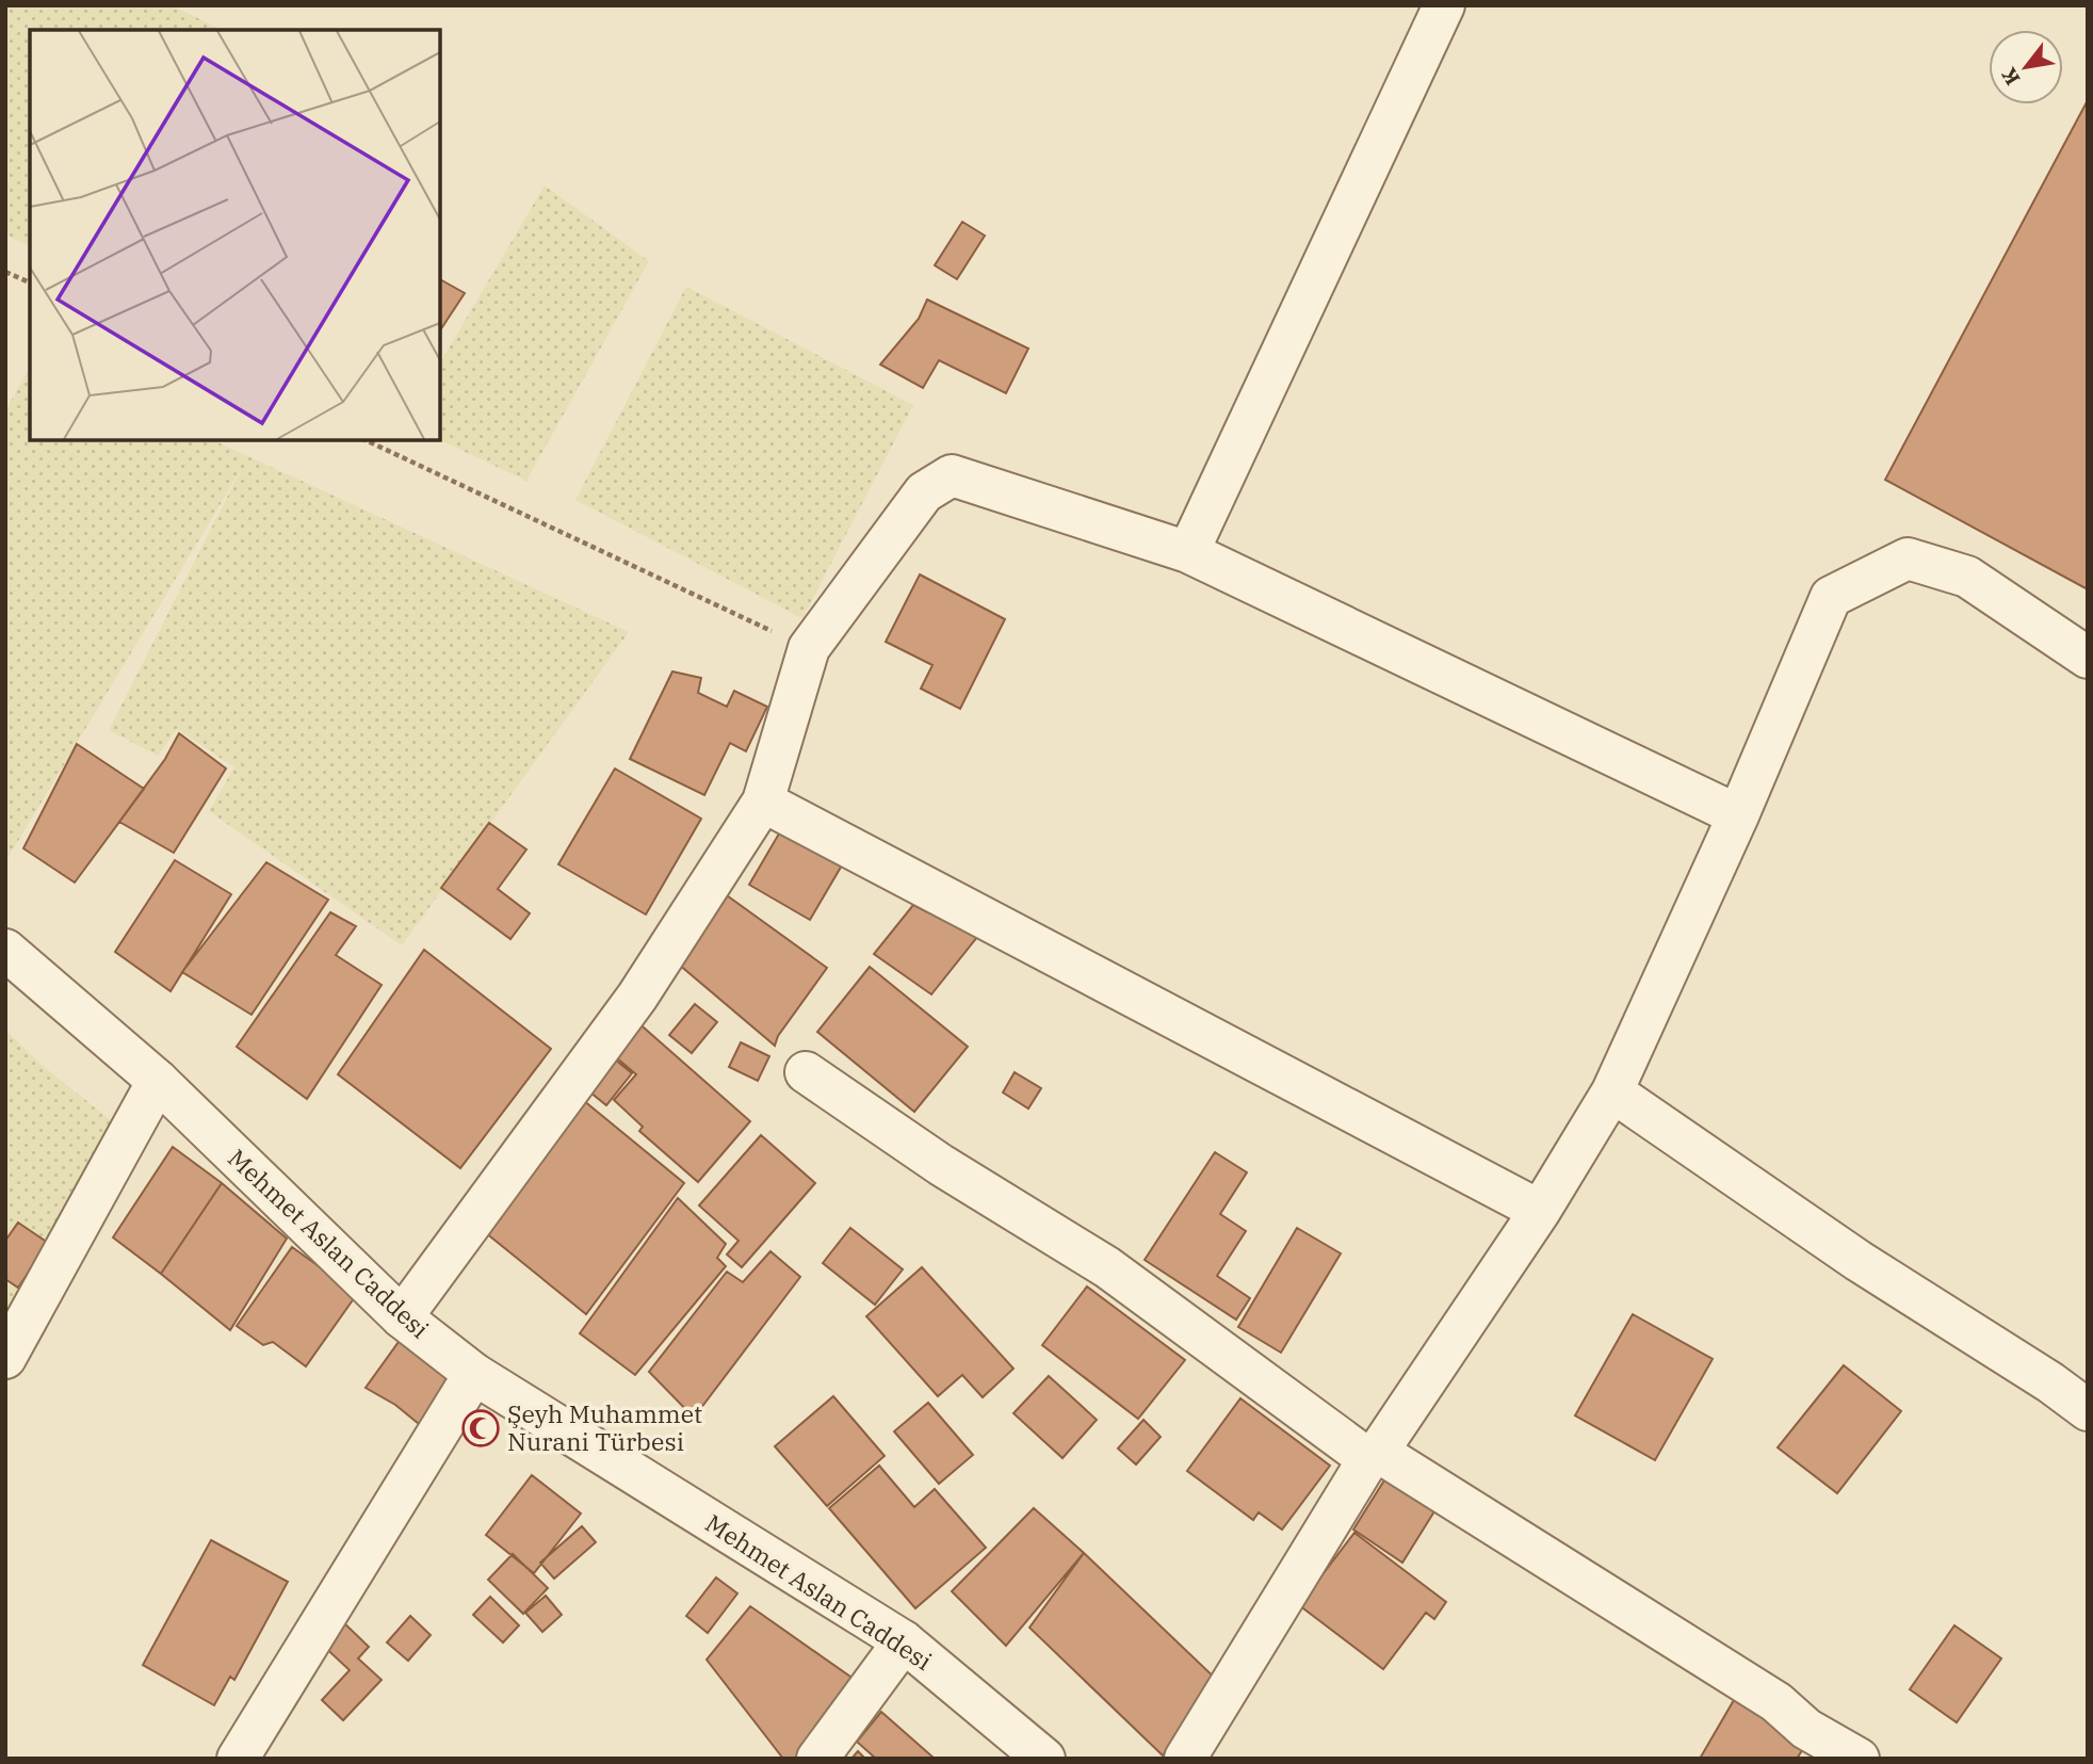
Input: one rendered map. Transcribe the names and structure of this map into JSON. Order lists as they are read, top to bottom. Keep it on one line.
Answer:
{"streets":{"street":["Mehmet Aslan Caddesi"]},"places":{"mosque":["Şeyh Muhammet Nurani Türbesi"]},"north":"bottom left"}
